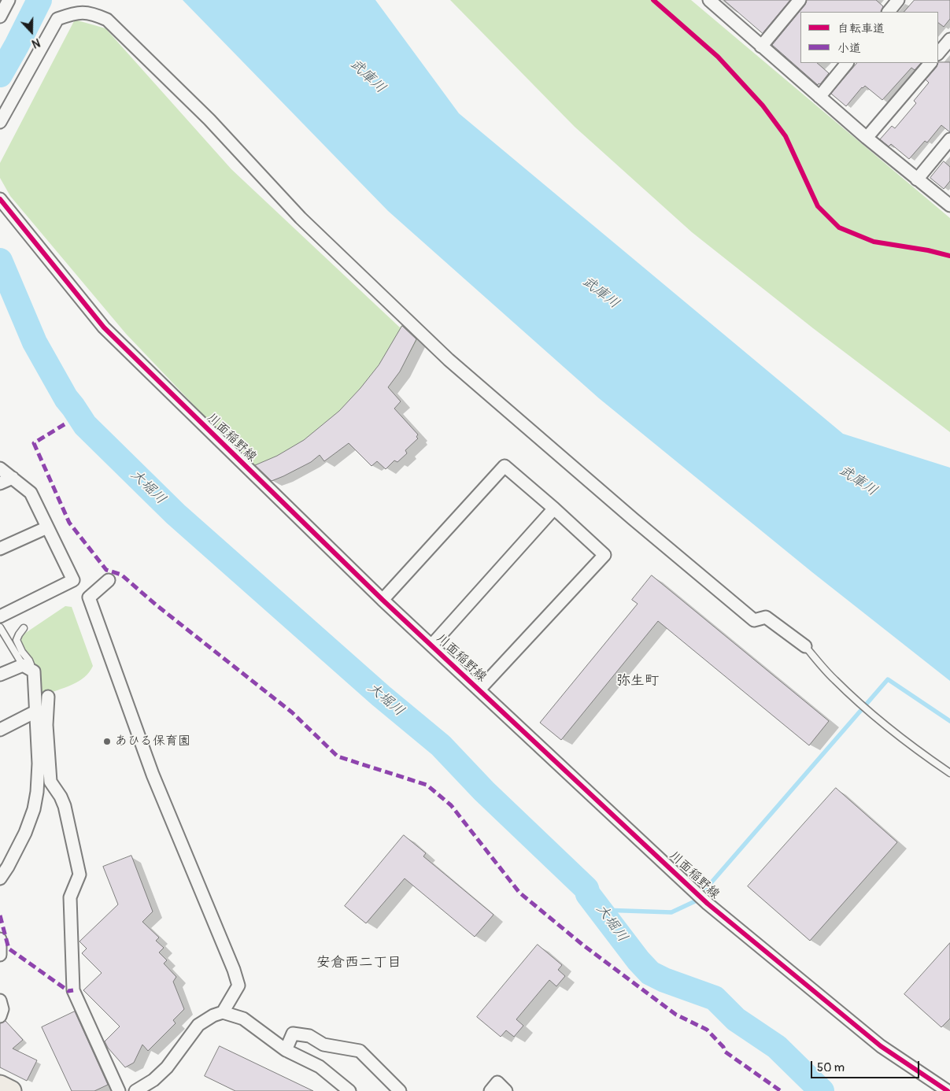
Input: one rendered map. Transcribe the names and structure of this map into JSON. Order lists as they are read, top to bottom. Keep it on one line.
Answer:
{"streets":{"street":["川面稲野線"]},"districts":["弥生町","安倉西二丁目"],"water":["武庫川","大堀川"],"places":["あひる保育園"],"legend":["自転車道","小道"],"scale_bar":"50 m","north":"bottom"}
